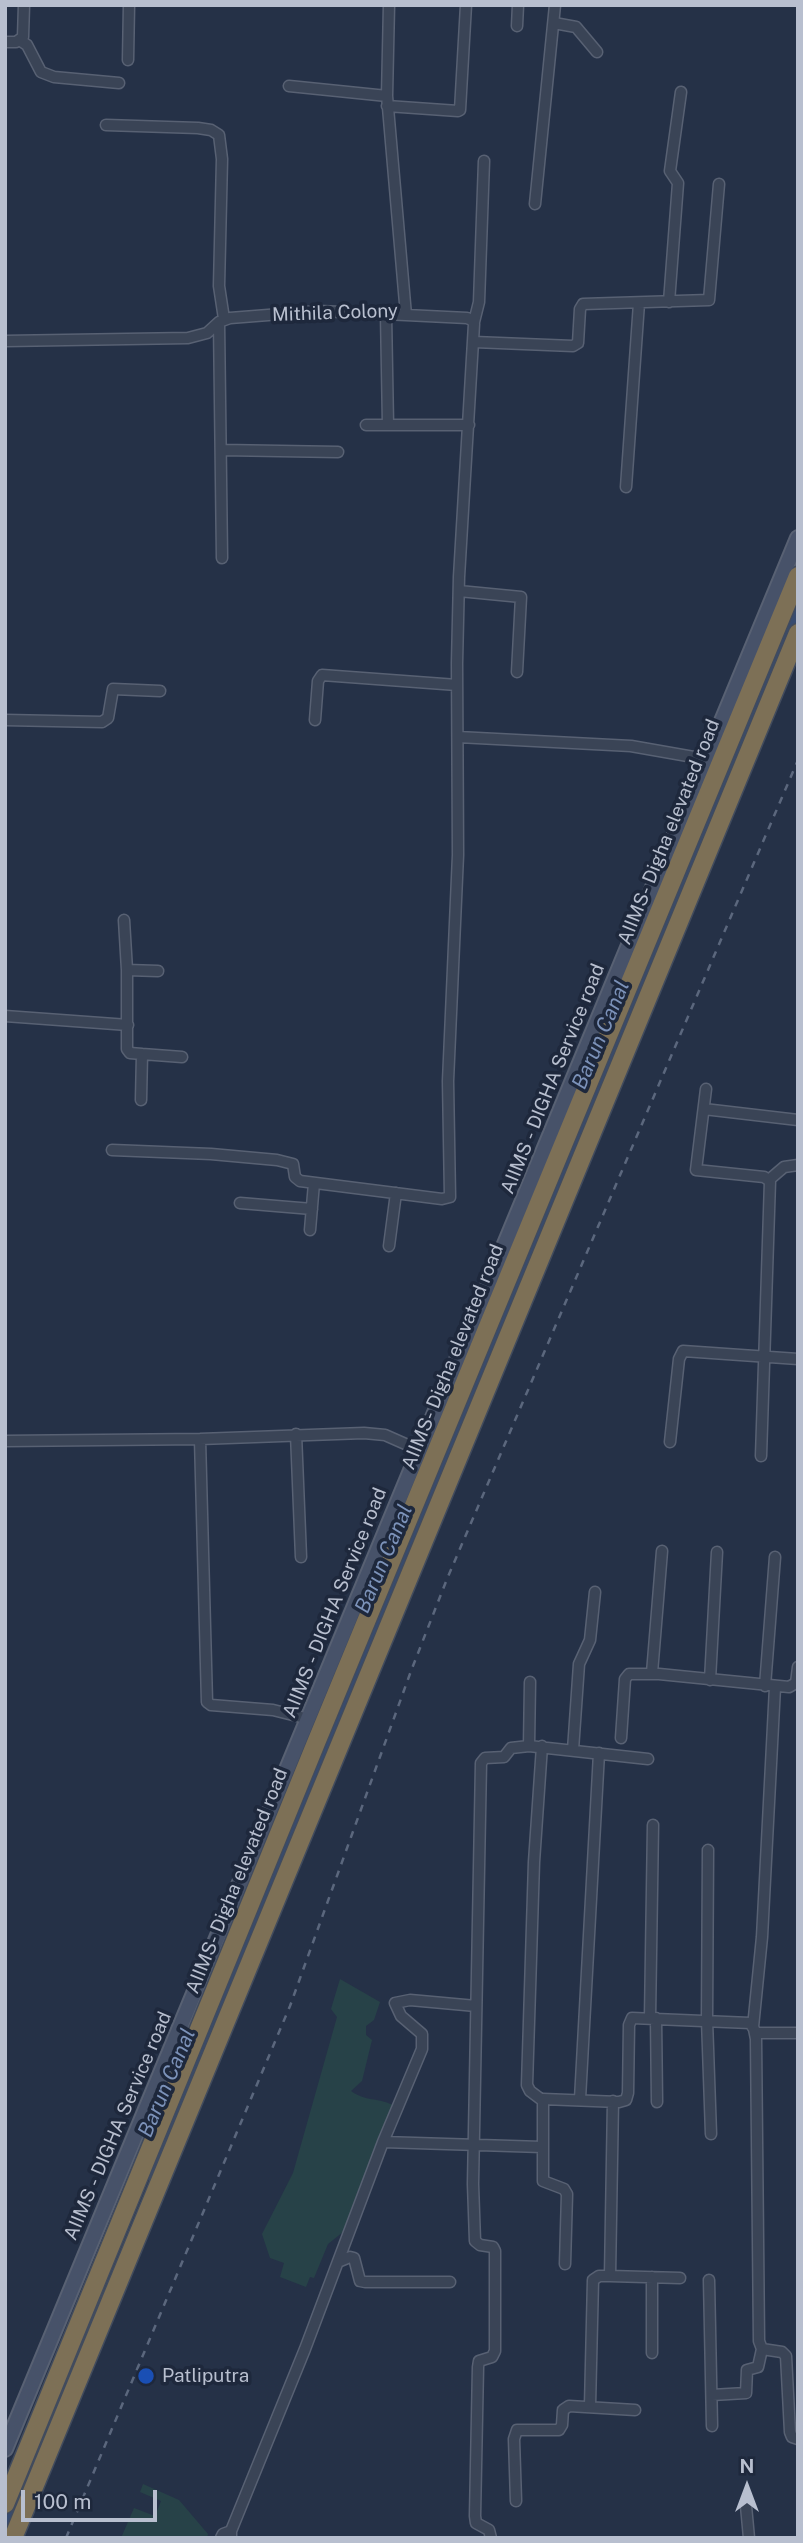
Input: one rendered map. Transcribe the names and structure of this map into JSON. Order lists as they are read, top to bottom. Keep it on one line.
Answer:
{"streets":{"highway":["AIIMS- Digha elevated road"],"main road":["AIIMS - DIGHA Service road"],"street":["Mithila Colony"]},"water":["Barun Canal"],"places":["Patliputra"],"scale_bar":"100 m","north":"top"}
